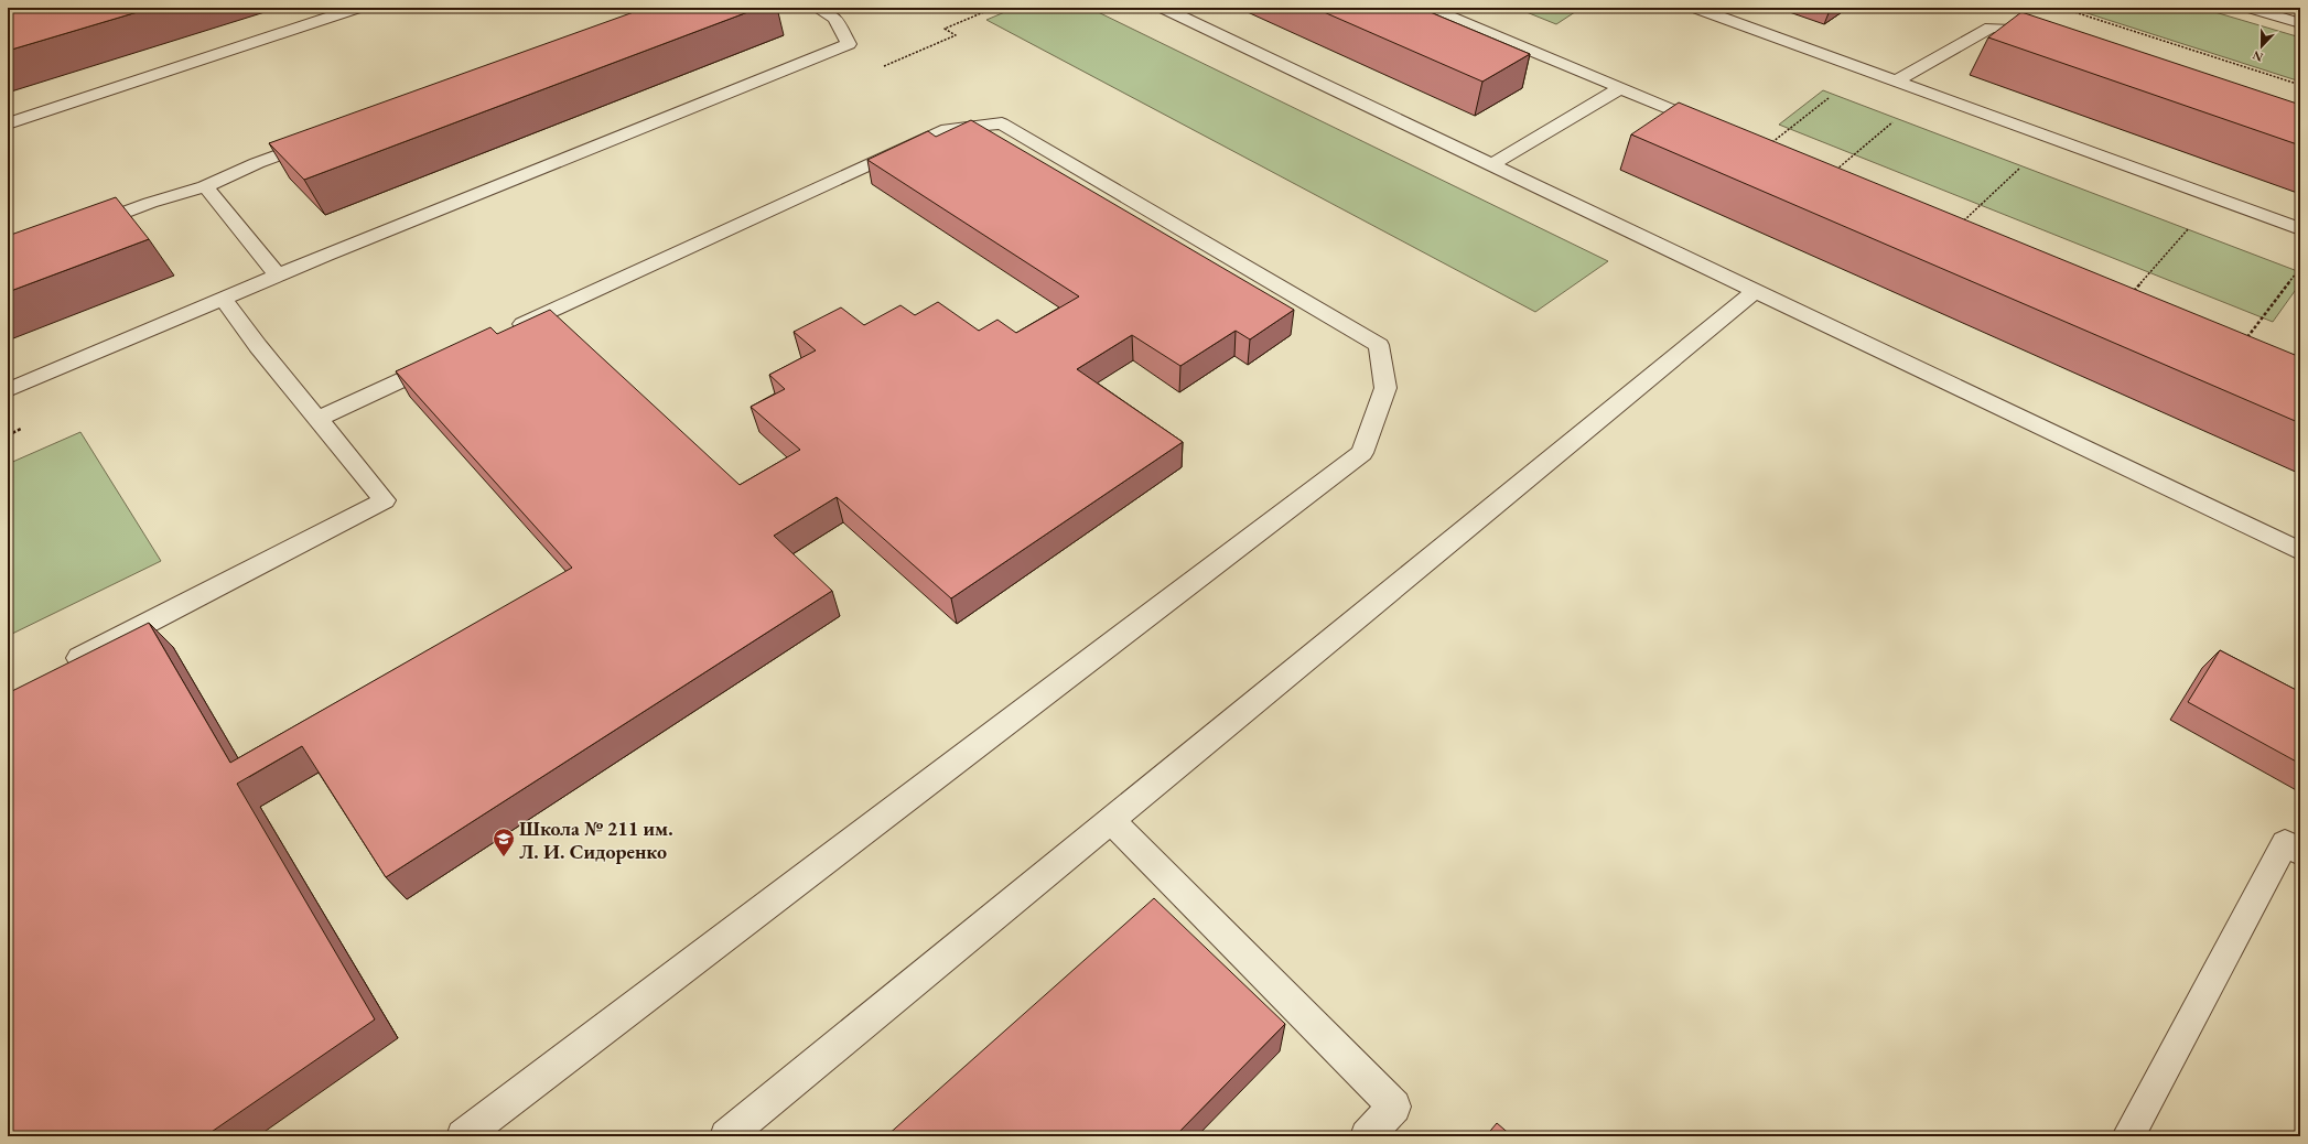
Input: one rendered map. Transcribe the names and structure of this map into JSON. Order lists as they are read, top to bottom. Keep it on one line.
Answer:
{"places":{"school or university":["Школа № 211 им. Л. И. Сидоренко"]},"north":"bottom"}
